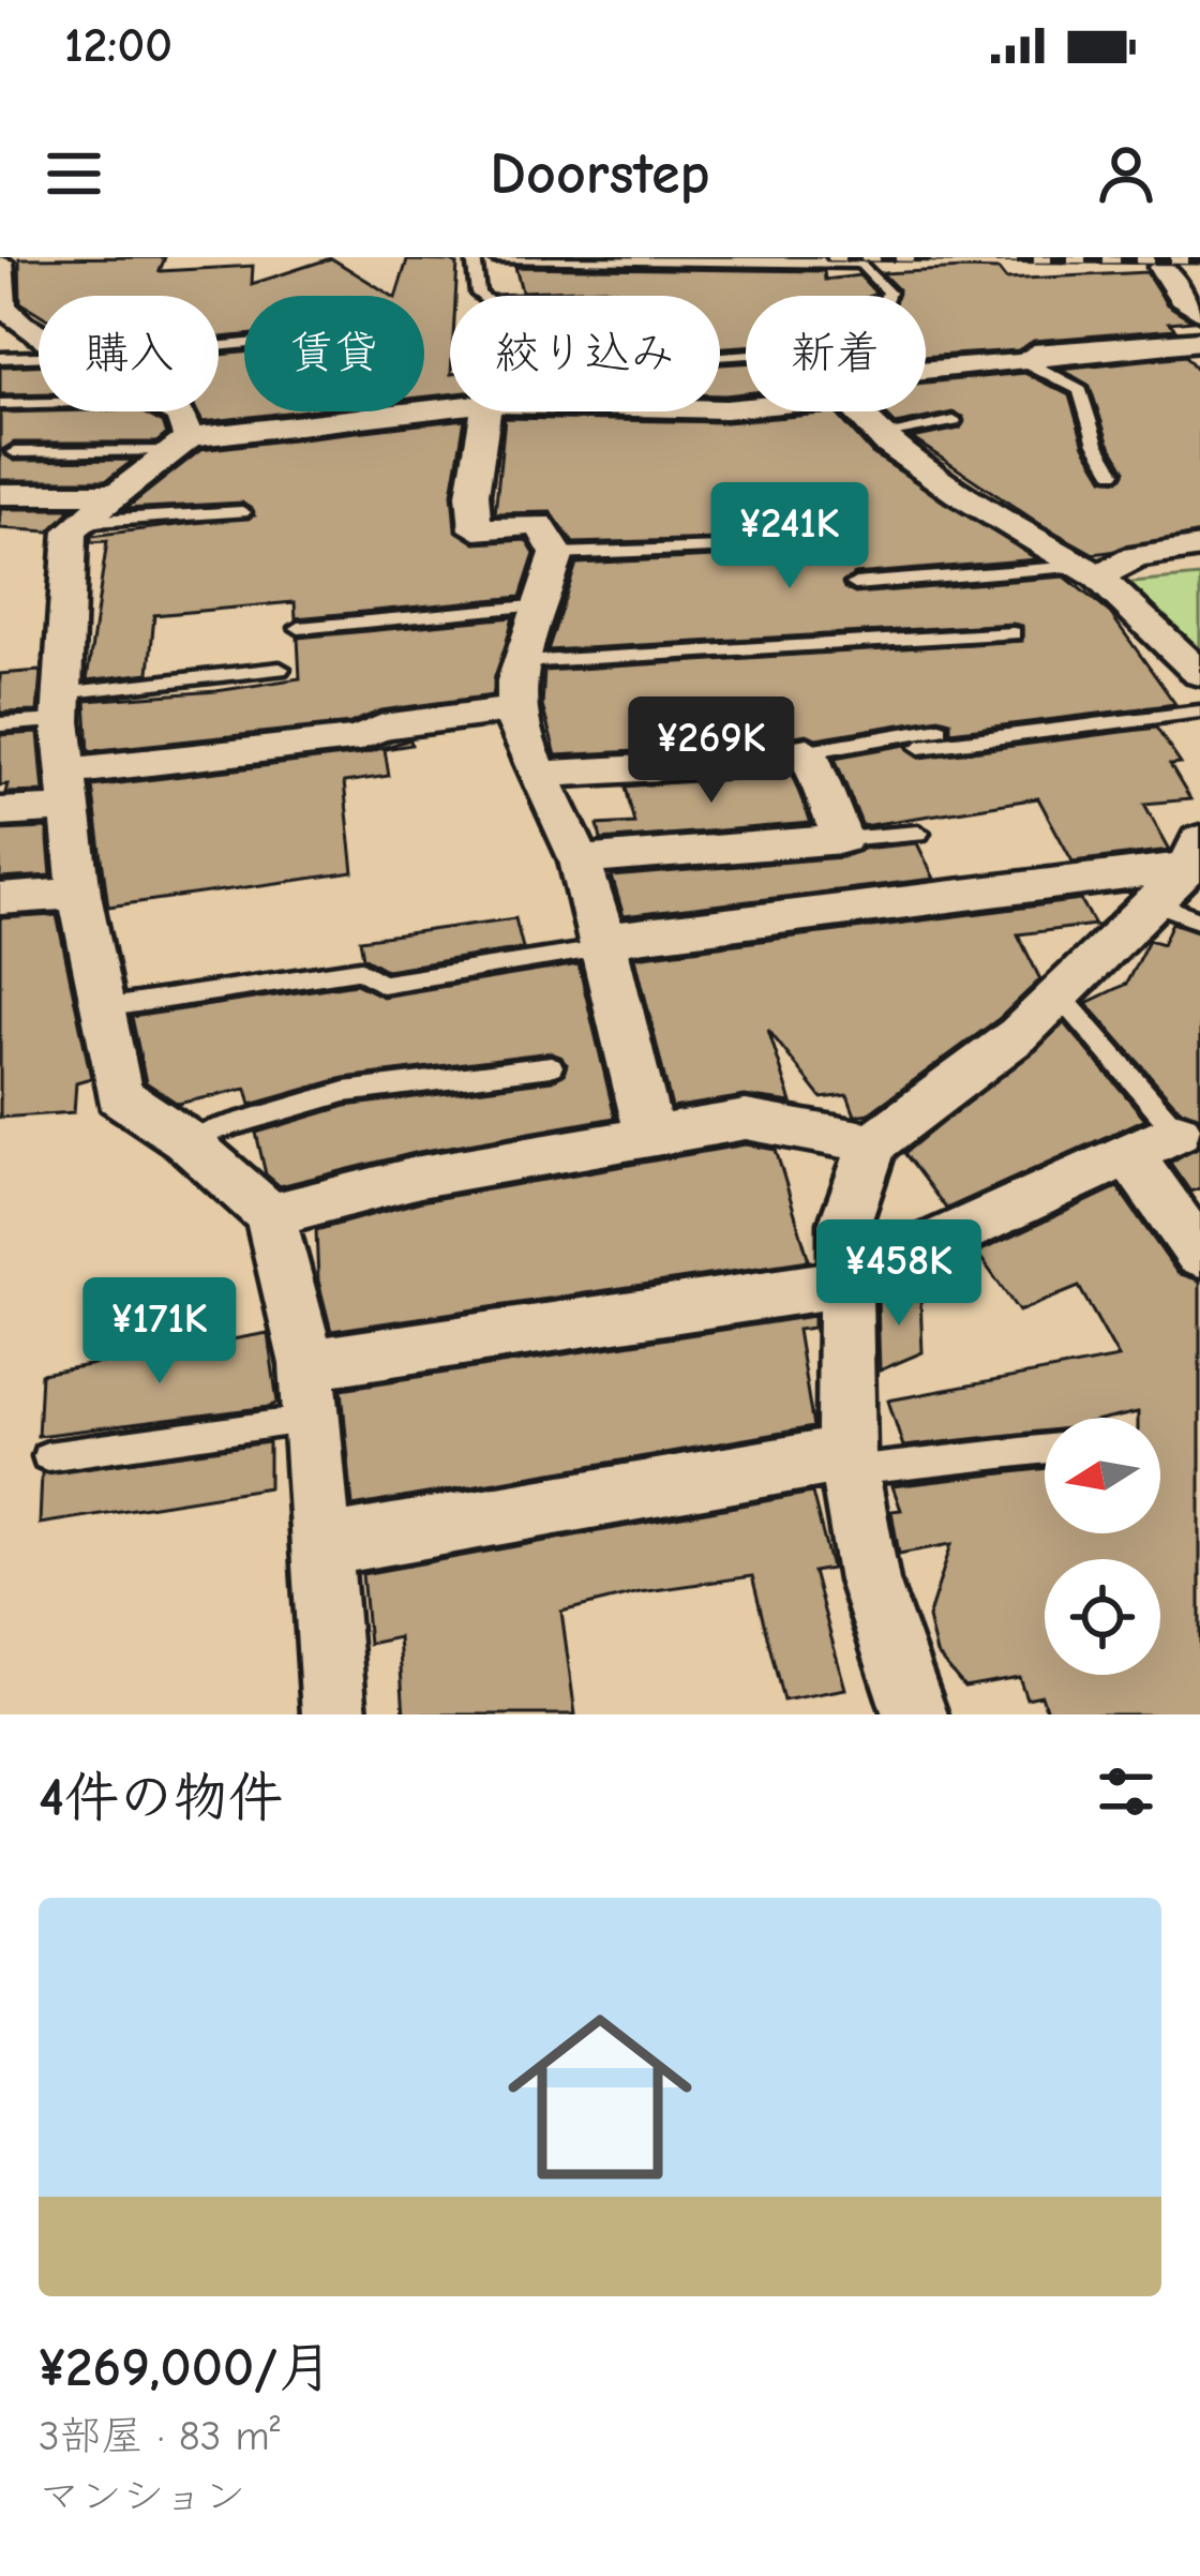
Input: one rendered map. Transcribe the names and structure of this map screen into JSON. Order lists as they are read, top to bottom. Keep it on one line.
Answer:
{"north":"left","page":{"status":"12:00","header":"Doorstep","chip":["購入","賃貸","絞り込み","新着"],"price":["¥241K","¥269K","¥458K","¥171K"],"heading":"4件の物件","list":[{"name":"¥269,000/月","note":"3部屋 · 83 m² · マンション"}]}}
